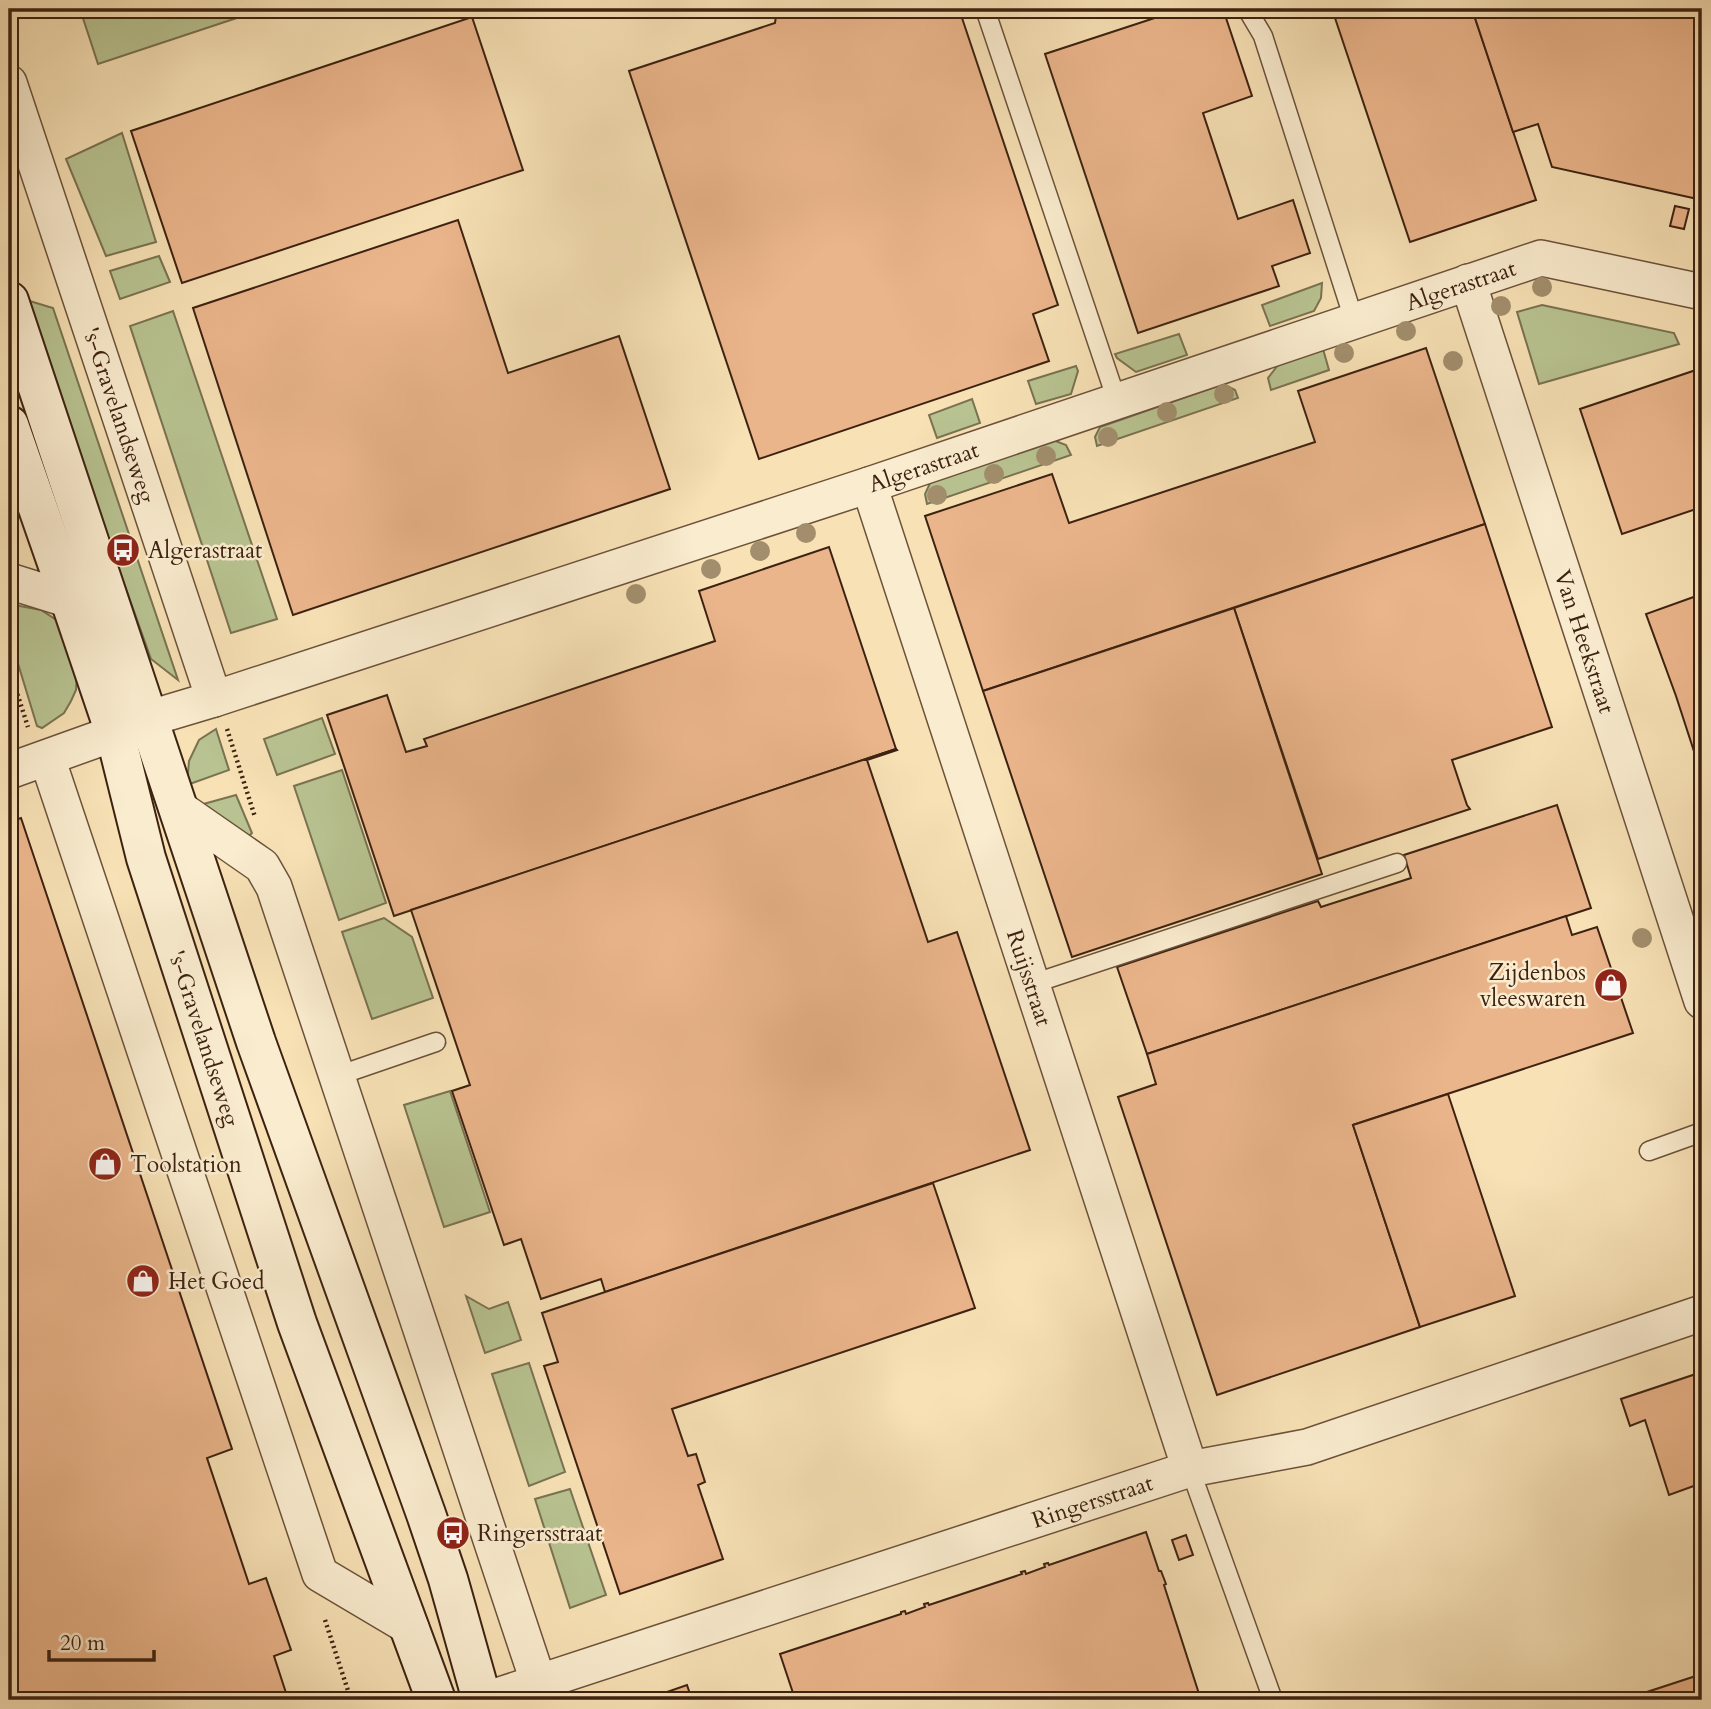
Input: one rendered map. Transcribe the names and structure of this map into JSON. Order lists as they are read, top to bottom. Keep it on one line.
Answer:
{"streets":{"main road":["'s-Gravelandseweg"],"street":["Algerastraat","Van Heekstraat","Ruijsstraat","Ringersstraat"]},"crossings":[["Algerastraat","'s-Gravelandseweg"],["Algerastraat","Van Heekstraat"],["Algerastraat","Ruijsstraat"],["'s-Gravelandseweg","Ringersstraat"],["Ruijsstraat","Ringersstraat"]],"places":{"bus stop":["Algerastraat","Ringersstraat"],"shop":["Zijdenbos vleeswaren","Toolstation","Het Goed"]},"scale_bar":"20 m"}
